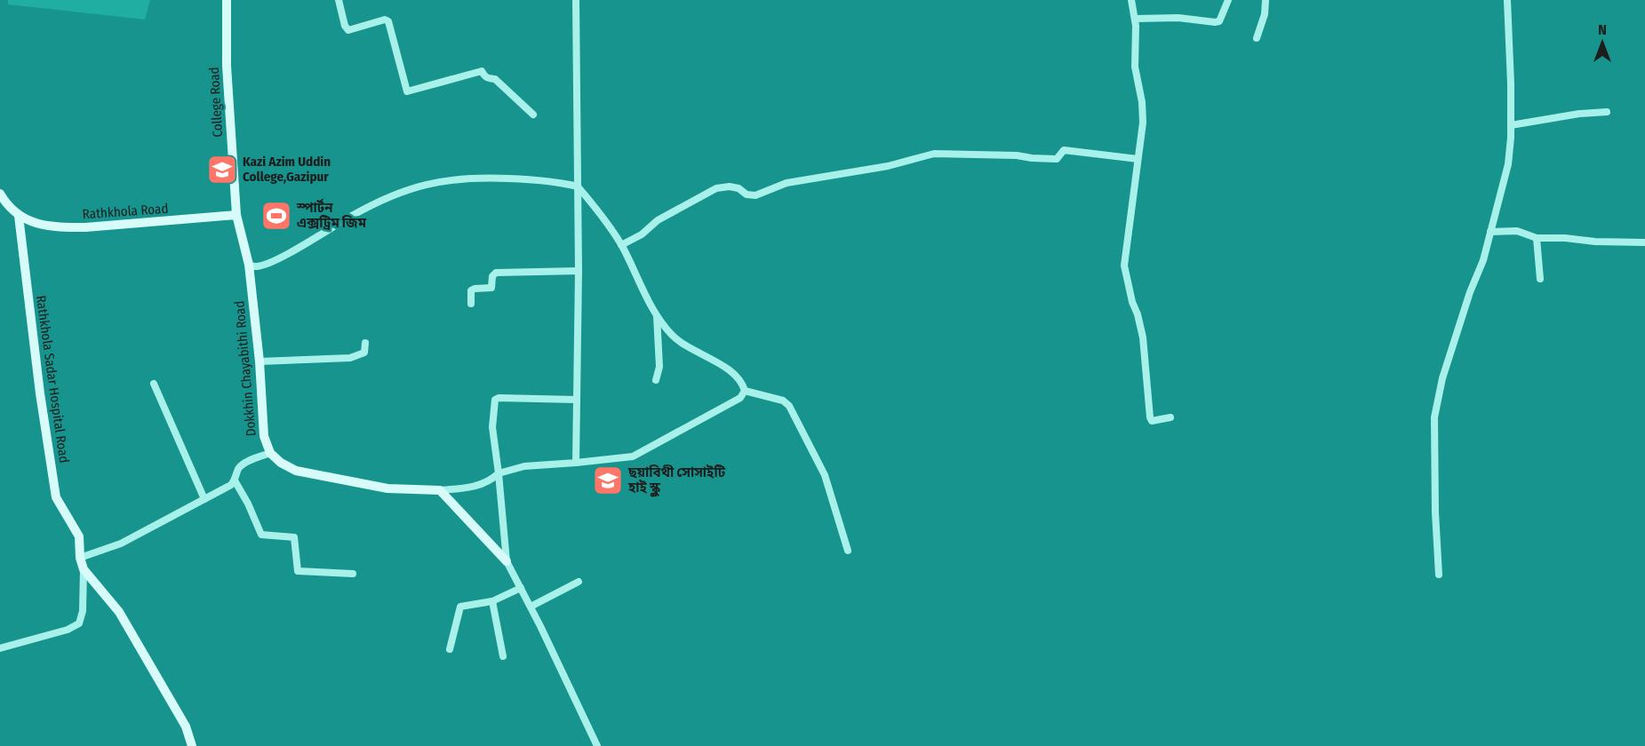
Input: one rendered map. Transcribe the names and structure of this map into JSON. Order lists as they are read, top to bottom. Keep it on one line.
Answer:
{"streets":{"main road":["College Road","Rathkhola Road","Dokkhin Chayabithi Road","Rathkhola Sadar Hospital Road"]},"crossings":[["College Road","Rathkhola Road"],["College Road","Dokkhin Chayabithi Road"],["Rathkhola Road","Rathkhola Sadar Hospital Road"]],"places":{"school or university":["Kazi Azim Uddin College,Gazipur","ছয়াবিথী সোসাইটি হাই স্কুল"],"sports":["স্পার্টন এক্সট্রিম জিম"]},"north":"top"}
